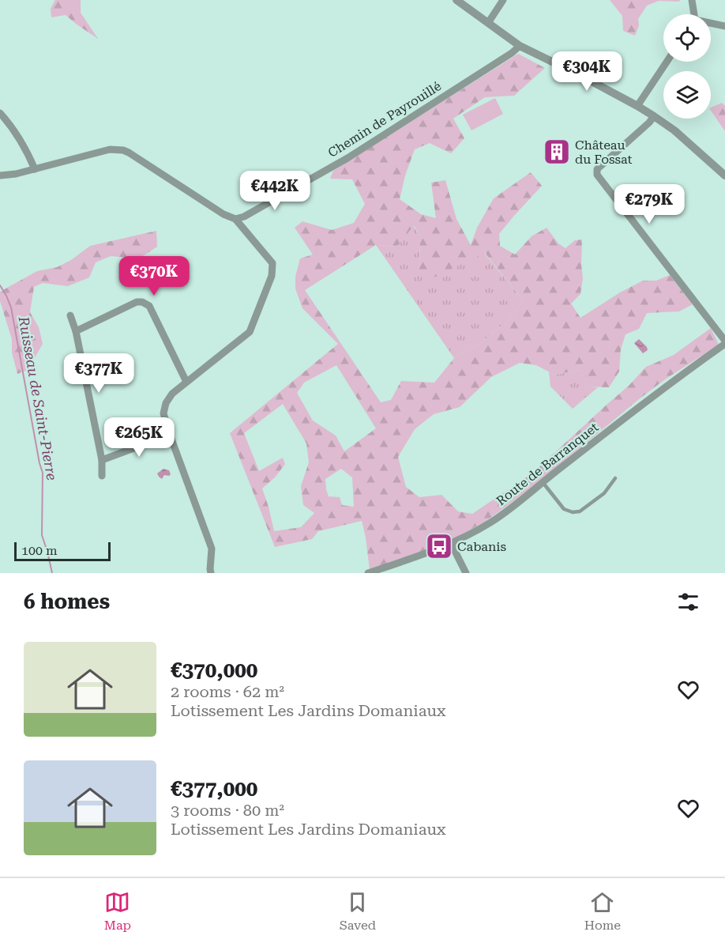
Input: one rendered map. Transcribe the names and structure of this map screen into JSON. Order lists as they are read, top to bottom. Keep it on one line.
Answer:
{"streets":{"street":["Chemin de Payrouillé","Route de Barranquet"]},"water":["Ruisseau de Saint-Pierre"],"places":{"building":["Château du Fossat"],"bus stop":["Cabanis"]},"scale_bar":"100 m","page":{"price":["€304K","€442K","€279K","€370K","€377K","€265K"],"scale":"100 m","heading":"6 homes","list":[{"name":"€370,000","note":"2 rooms · 62 m² · Lotissement Les Jardins Domaniaux"},{"name":"€377,000","note":"3 rooms · 80 m² · Lotissement Les Jardins Domaniaux"}],"tabs":["Map","Saved","Home"]}}
